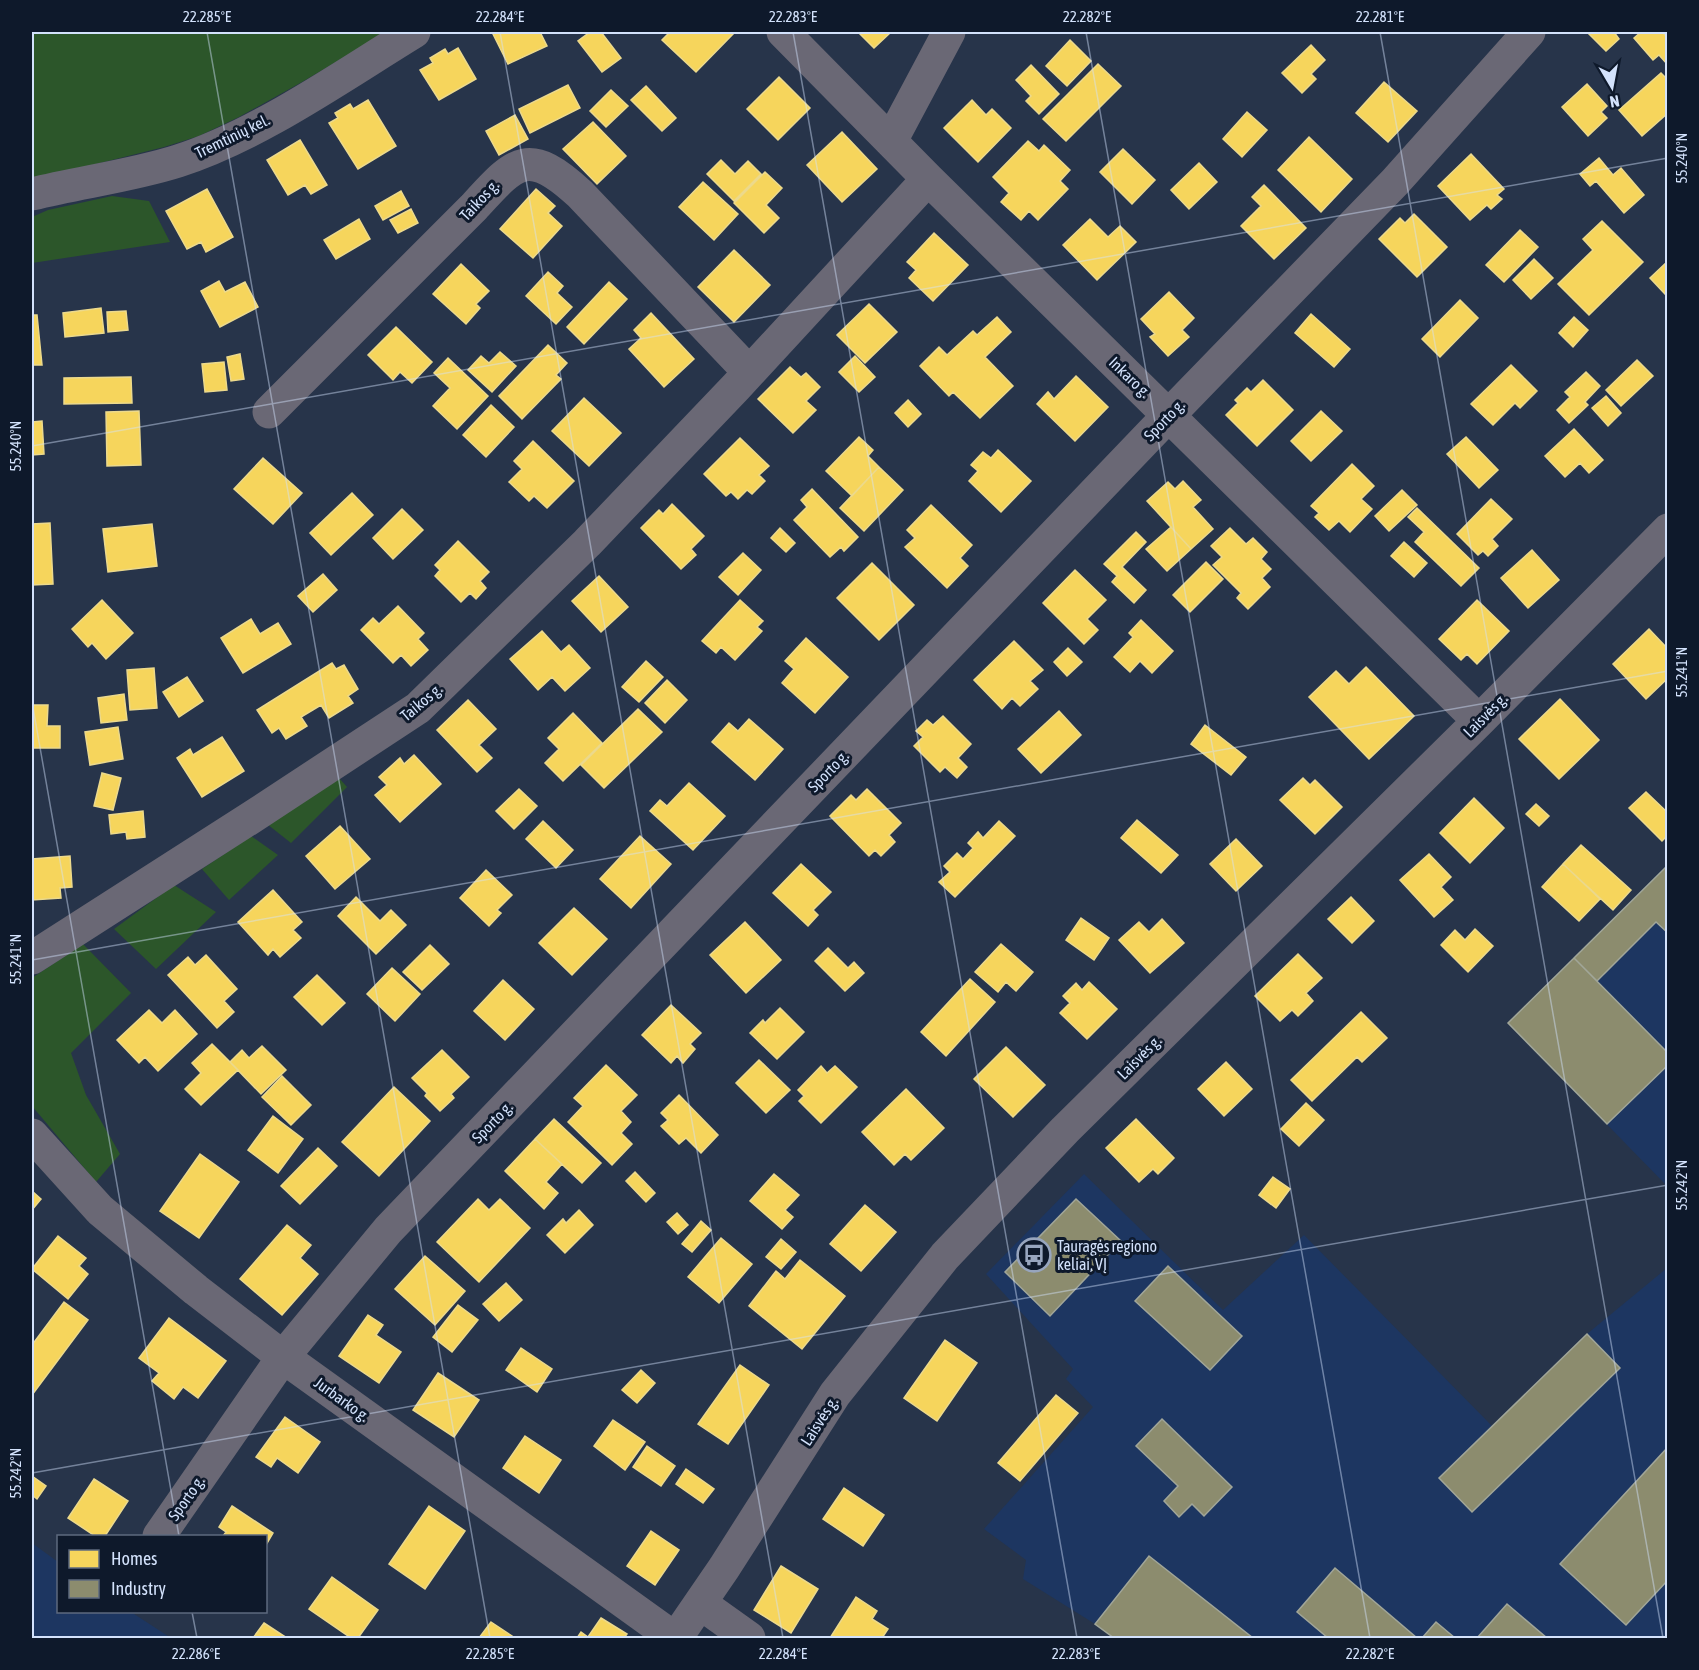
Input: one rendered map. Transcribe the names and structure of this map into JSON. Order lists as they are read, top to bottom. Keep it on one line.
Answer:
{"streets":{"street":["Tremtinių kel.","Taikos g.","Inkaro g.","Sporto g.","Laisvės g.","Jurbarko g."]},"crossings":[["Taikos g.","Inkaro g."],["Inkaro g.","Sporto g."],["Inkaro g.","Laisvės g."],["Sporto g.","Jurbarko g."],["Laisvės g.","Jurbarko g."]],"places":{"bus stop":["Tauragės regiono keliai, VĮ"]},"legend":["Homes","Industry"],"north":"bottom","coordinates":["22.285°E","22.284°E","22.283°E","22.282°E","22.281°E","55.240°N","55.241°N","55.242°N","22.286°E"]}
